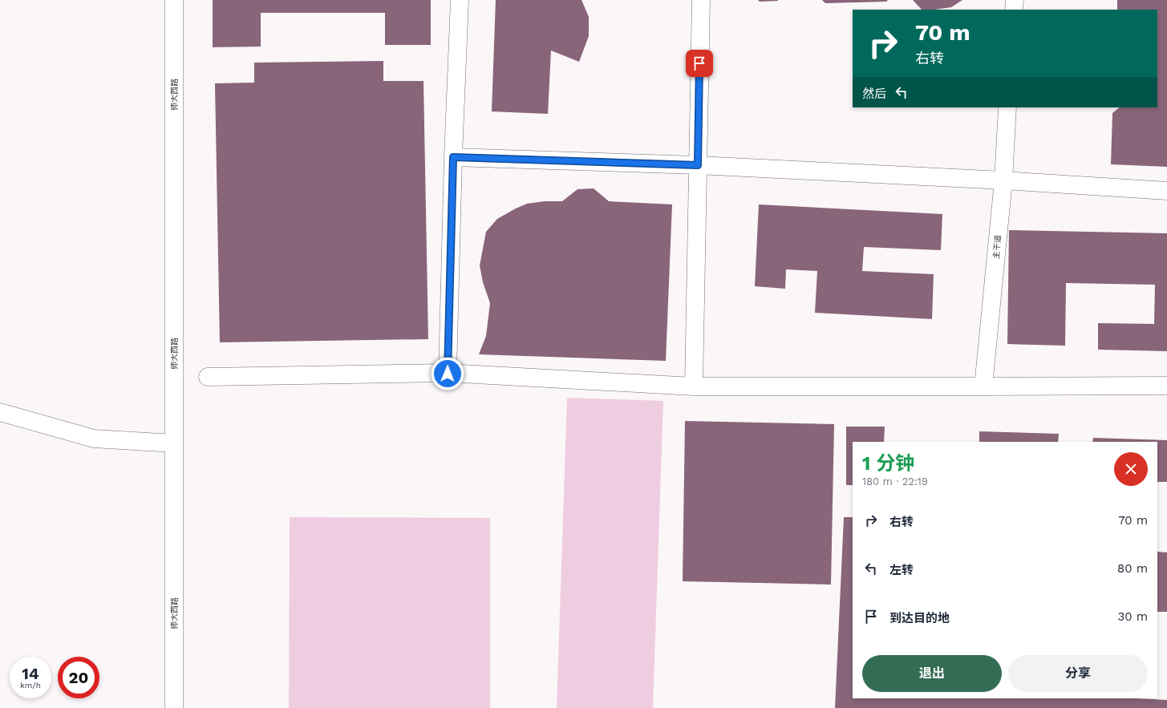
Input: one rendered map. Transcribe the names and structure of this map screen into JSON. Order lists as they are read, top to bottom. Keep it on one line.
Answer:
{"streets":{"street":["师大西路","主干道"]},"page":{"turn":["70 m","右转"],"then":"然后","heading":["1 分钟","180 m · 22:19"],"list":[{"name":"右转","value":"70 m"},{"name":"左转","value":"80 m"},{"name":"到达目的地","value":"30 m"}],"buttons":["退出","分享"],"speed":"14 km/h","limit":"20"}}
